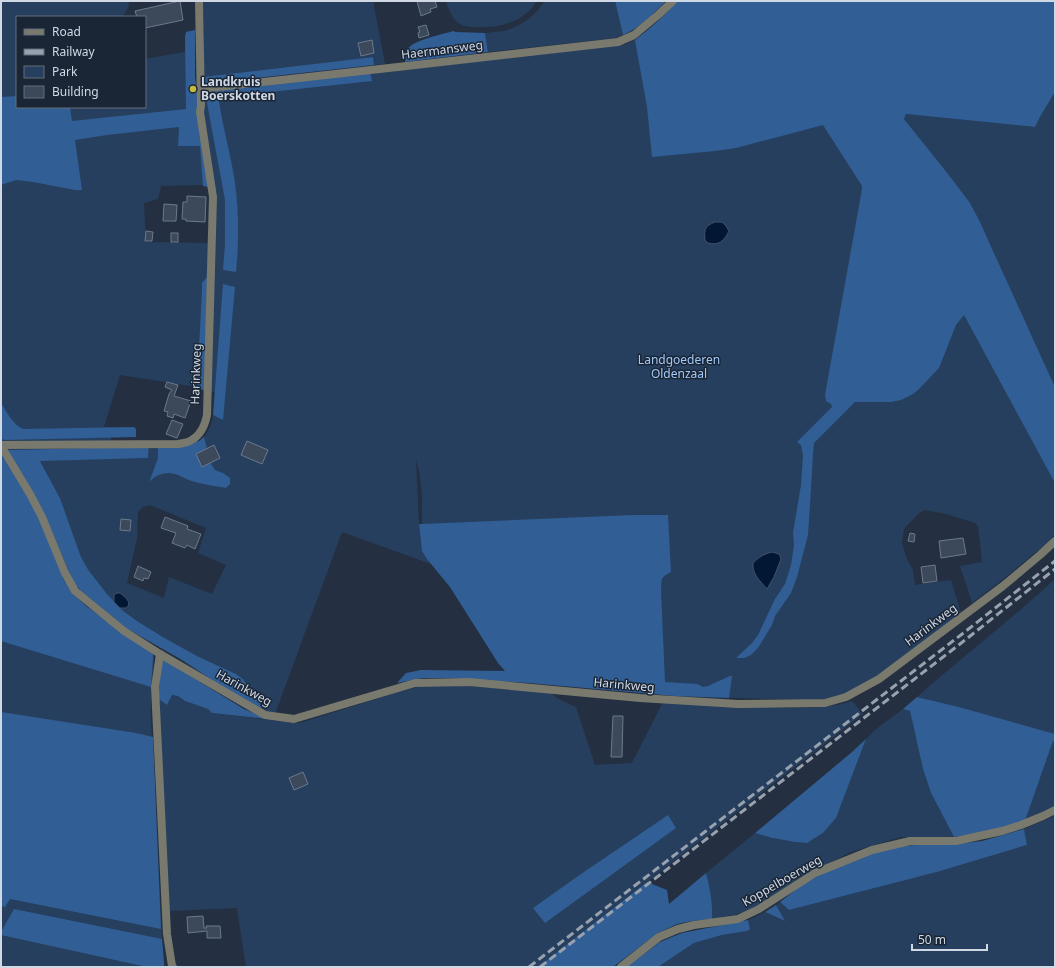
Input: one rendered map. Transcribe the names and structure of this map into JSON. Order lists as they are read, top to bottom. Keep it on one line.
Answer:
{"streets":{"street":["Haermansweg","Harinkweg","Koppelboerweg"]},"crossings":[["Haermansweg","Harinkweg"]],"parks":["Landgoederen Oldenzaal"],"places":["Landkruis Boerskotten"],"legend":["Road","Railway","Park","Building"],"scale_bar":"50 m"}
